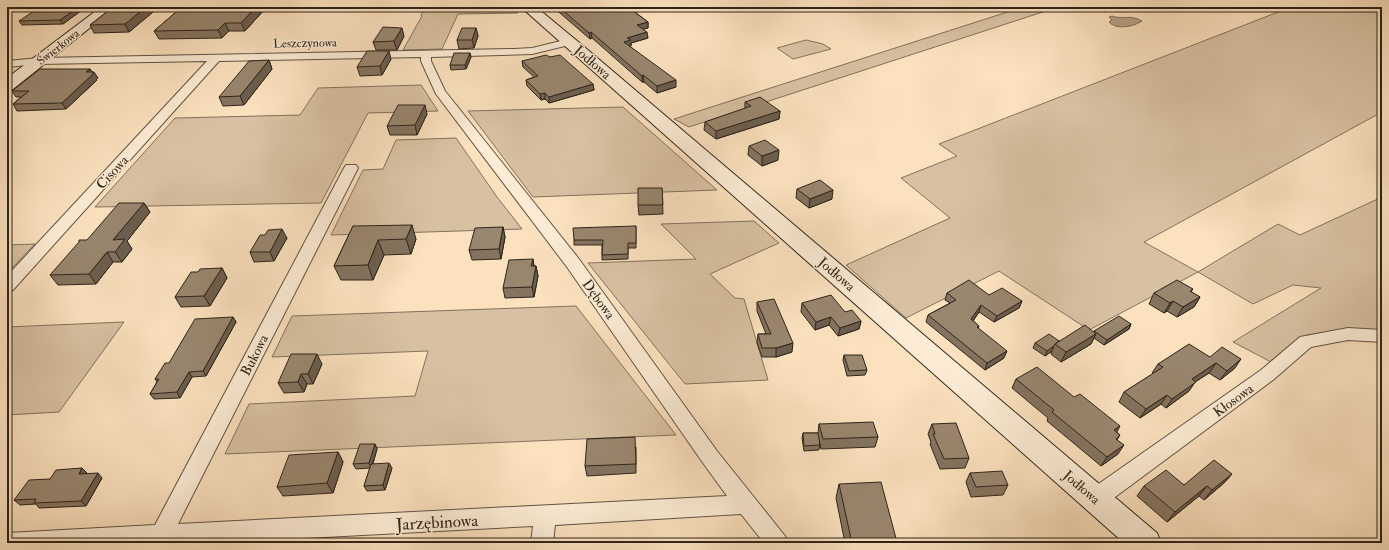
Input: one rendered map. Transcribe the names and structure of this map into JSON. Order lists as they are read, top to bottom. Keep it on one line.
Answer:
{"streets":{"street":["Leszczynowa","Świerkowa","Jodłowa","Cisowa","Dębowa","Bukowa","Kłosowa","Jarzębinowa"]},"crossings":[["Leszczynowa","Świerkowa"],["Leszczynowa","Jodłowa"],["Leszczynowa","Cisowa"],["Leszczynowa","Dębowa"],["Jodłowa","Kłosowa"],["Dębowa","Jarzębinowa"],["Bukowa","Jarzębinowa"]]}
